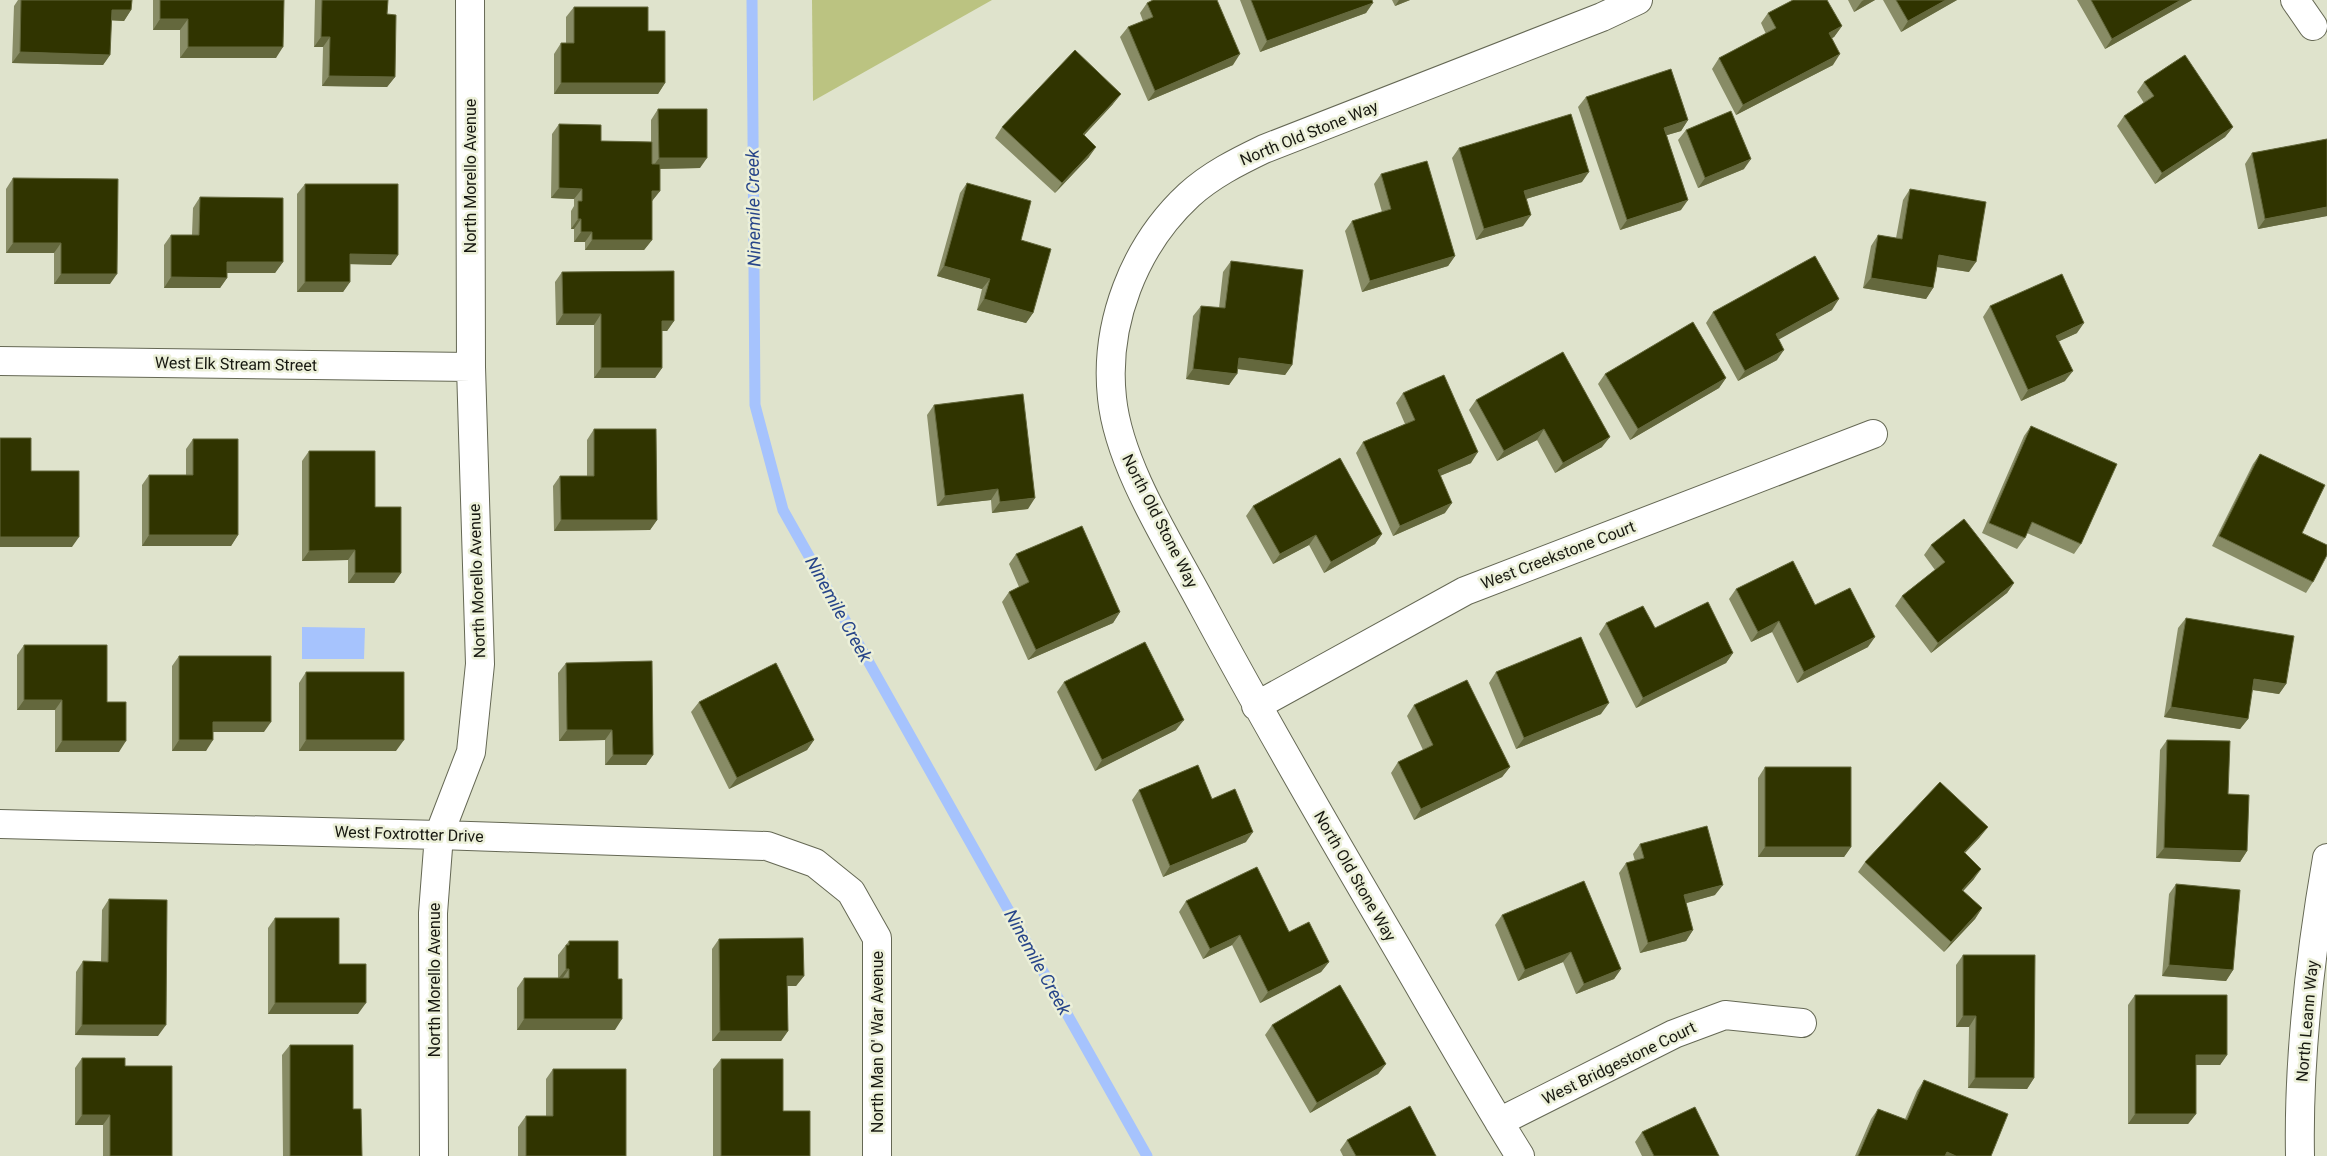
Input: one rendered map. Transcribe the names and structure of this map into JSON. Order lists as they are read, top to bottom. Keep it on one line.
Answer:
{"streets":{"street":["North Old Stone Way","North Morello Avenue","West Elk Stream Street","West Creekstone Court","West Foxtrotter Drive","North Leann Way","North Man O' War Avenue","West Bridgestone Court"]},"crossings":[["North Old Stone Way","West Creekstone Court"],["North Old Stone Way","West Bridgestone Court"],["North Morello Avenue","West Elk Stream Street"],["North Morello Avenue","West Foxtrotter Drive"],["West Foxtrotter Drive","North Man O' War Avenue"]],"water":["Ninemile Creek"]}
